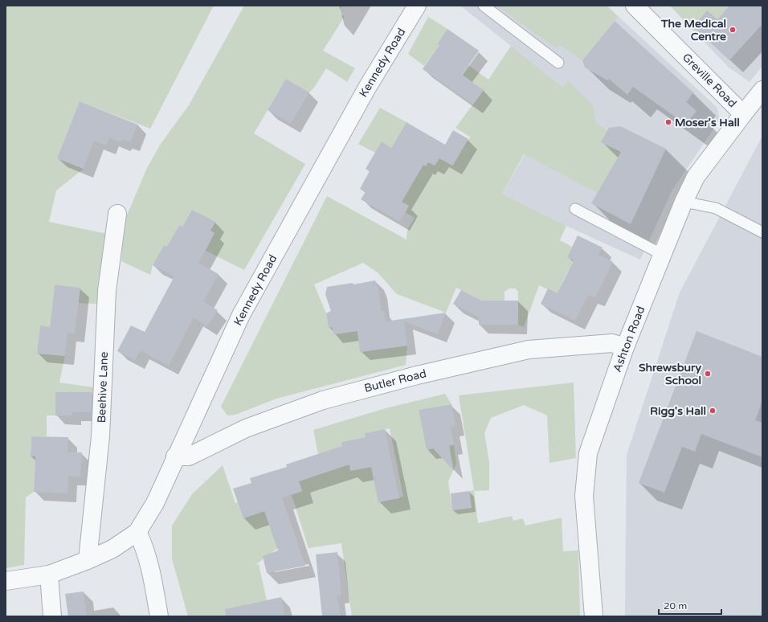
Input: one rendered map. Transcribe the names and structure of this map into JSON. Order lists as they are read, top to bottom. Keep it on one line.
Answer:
{"streets":{"street":["Kennedy Road","Greville Road","Ashton Road","Butler Road","Beehive Lane"]},"crossings":[["Kennedy Road","Butler Road"],["Kennedy Road","Beehive Lane"],["Greville Road","Ashton Road"],["Ashton Road","Butler Road"]],"places":["The Medical Centre","Moser's Hall","Shrewsbury School","Rigg's Hall"],"scale_bar":"20 m"}
